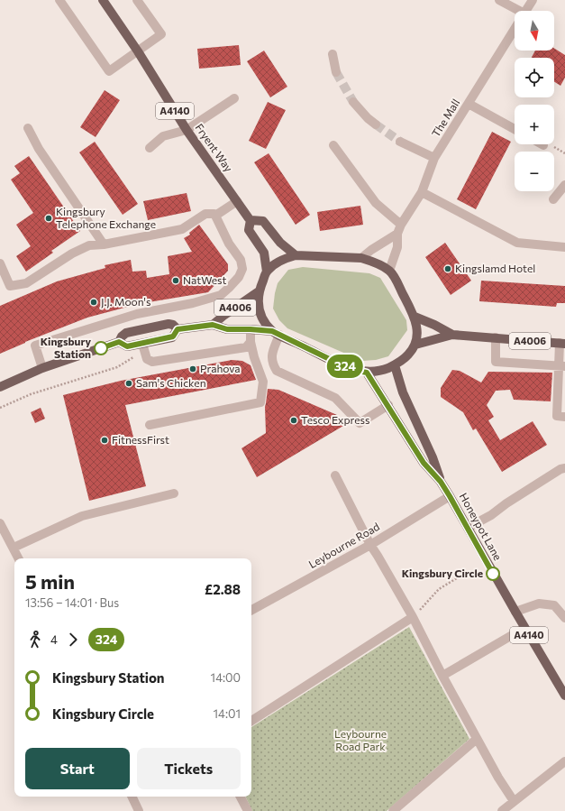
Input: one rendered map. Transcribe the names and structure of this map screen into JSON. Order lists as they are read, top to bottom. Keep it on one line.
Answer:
{"streets":{"main road":["A4140","Fryent Way","A4006","Honeypot Lane"],"street":["The Mall","Leybourne Road"]},"crossings":[["Honeypot Lane","Leybourne Road"]],"parks":["Leybourne Road Park"],"places":["Kingsbury Telephone Exchange","Kingslamd Hotel","NatWest","J.J. Moon's","Kingsbury Station","Prahova","Sam's Chicken","Tesco Express","FitnessFirst","Kingsbury Circle"],"lines":["bus line 324"],"north":"bottom","page":{"on_map":"324","map_buttons":["+","−"],"heading":["5 min","13:56 – 14:01 · Bus","£2.88"],"legs":["4","324"],"list":[{"name":"Kingsbury Station","value":"14:00"},{"name":"Kingsbury Circle","value":"14:01"}],"buttons":["Start","Tickets"]}}
